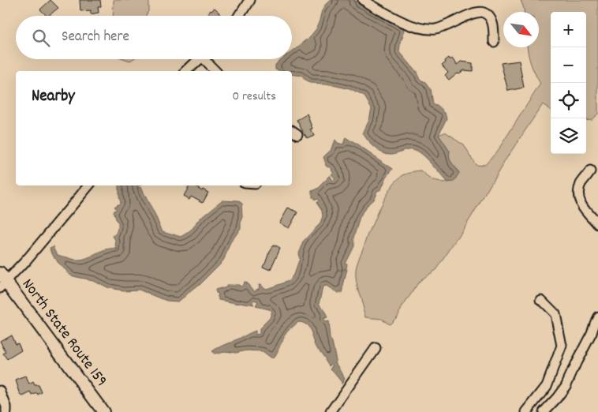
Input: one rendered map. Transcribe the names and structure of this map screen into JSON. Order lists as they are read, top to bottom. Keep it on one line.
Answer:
{"streets":{"main road":["North State Route 159"]},"north":"bottom right","page":{"map_buttons":["+","−"],"search":"Search here","heading":["Nearby","0 results"]}}
